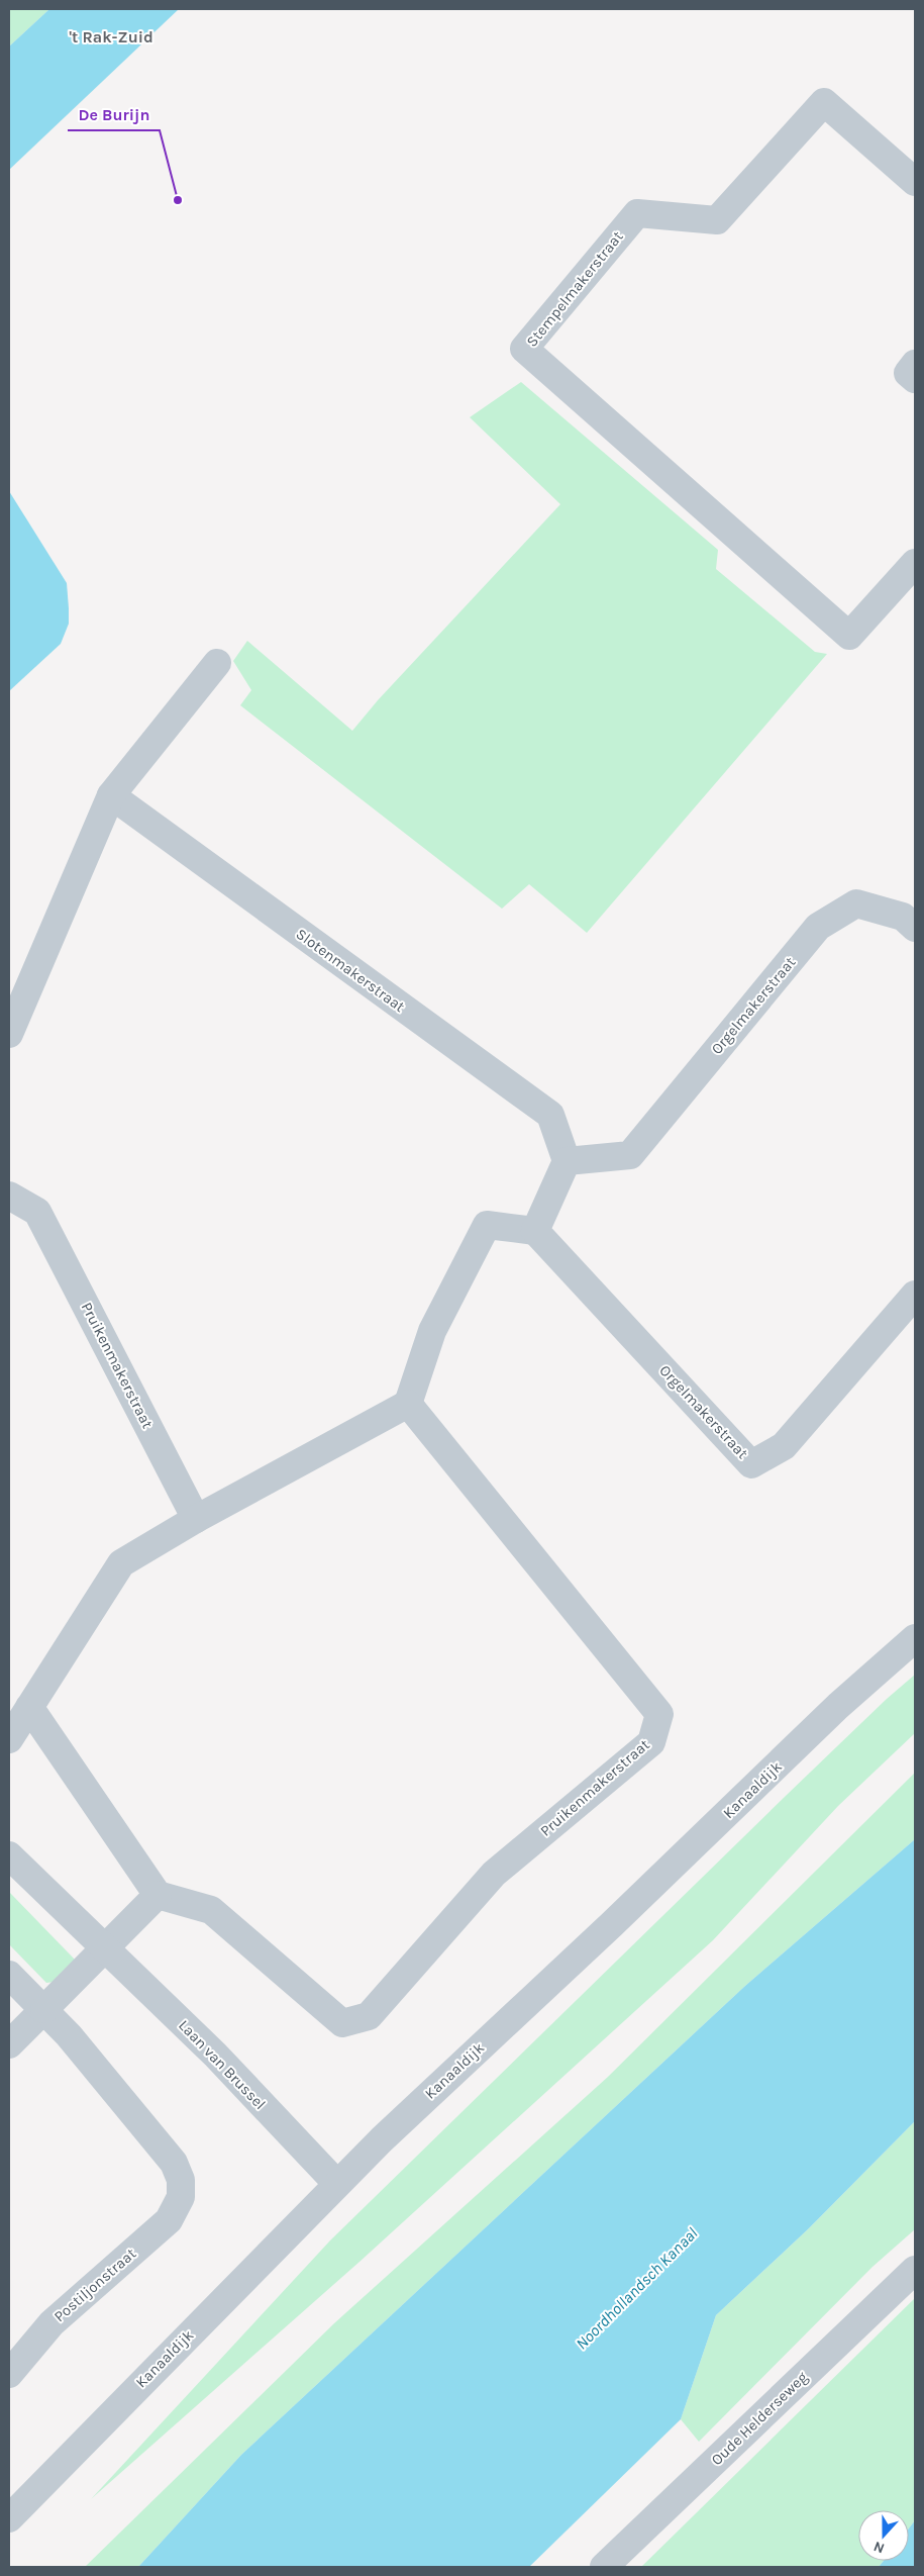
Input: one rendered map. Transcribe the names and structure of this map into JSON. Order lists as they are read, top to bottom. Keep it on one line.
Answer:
{"streets":{"street":["Stempelmakerstraat","Slotenmakerstraat","Orgelmakerstraat","Pruikenmakerstraat","Kanaaldijk","Laan van Brussel","Postiljonstraat","Oude Helderseweg"]},"crossings":[["Slotenmakerstraat","Orgelmakerstraat"],["Kanaaldijk","Laan van Brussel"]],"districts":["'t Rak-Zuid"],"water":["Noordhollandsch Kanaal"],"places":["De Burijn"],"north":"bottom"}
